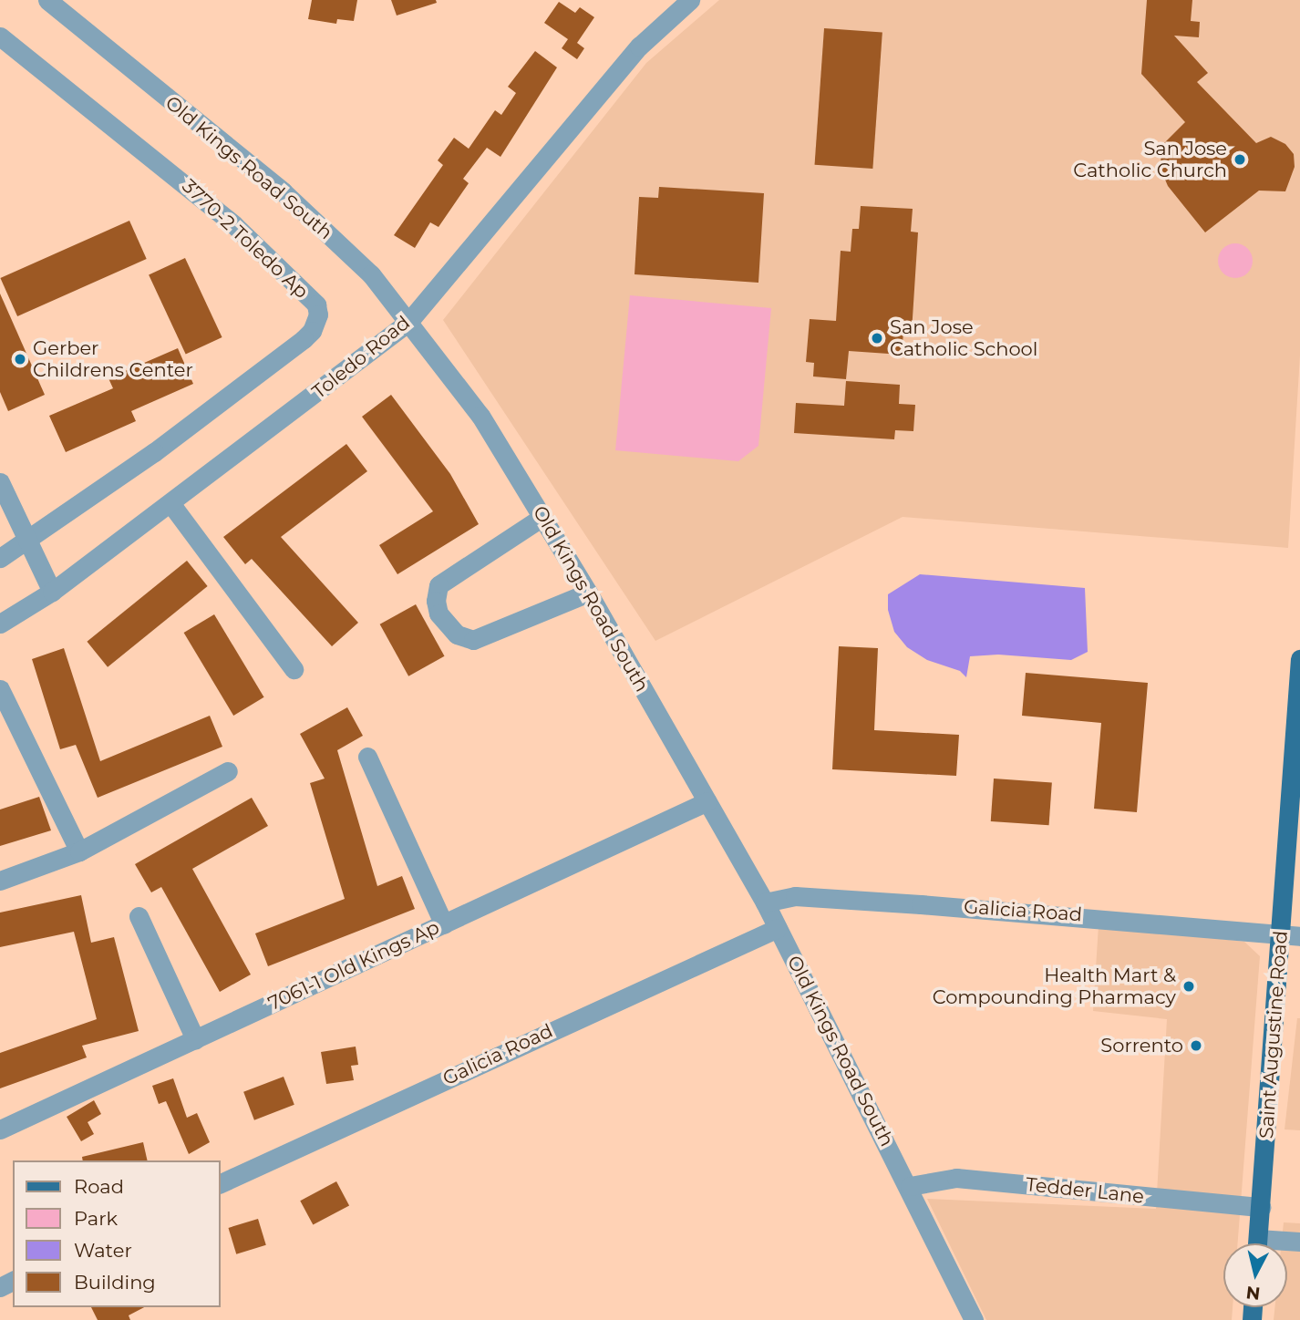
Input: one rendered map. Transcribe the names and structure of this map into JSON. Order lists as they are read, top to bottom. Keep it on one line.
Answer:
{"streets":{"main road":["Saint Augustine Road"],"street":["Old Kings Road South","3770-2 Toledo Ap","Toledo Road","Galicia Road","7061-1 Old Kings Ap","Tedder Lane"]},"crossings":[["Old Kings Road South","Toledo Road"],["Old Kings Road South","Galicia Road"],["Old Kings Road South","7061-1 Old Kings Ap"],["Old Kings Road South","Tedder Lane"],["Galicia Road","Saint Augustine Road"],["Saint Augustine Road","Tedder Lane"]],"places":["San Jose Catholic Church","San Jose Catholic School","Gerber Childrens Center","Health Mart & Compounding Pharmacy","Sorrento"],"legend":["Road","Park","Water","Building"],"north":"bottom"}
